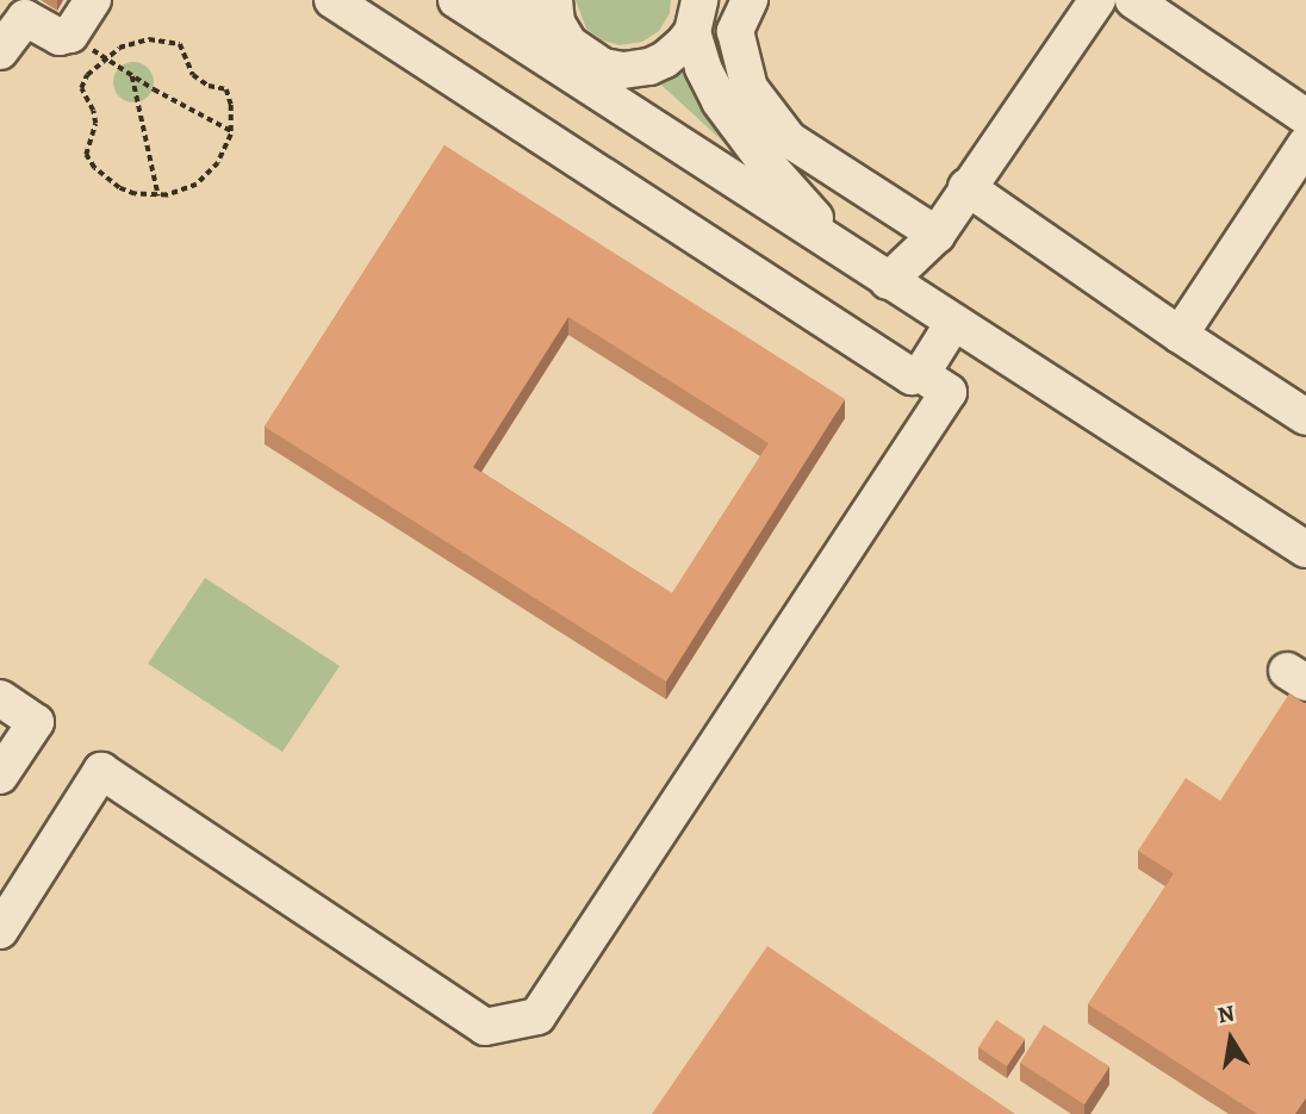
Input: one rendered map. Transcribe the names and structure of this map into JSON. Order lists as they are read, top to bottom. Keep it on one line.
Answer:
{"north":"top"}
